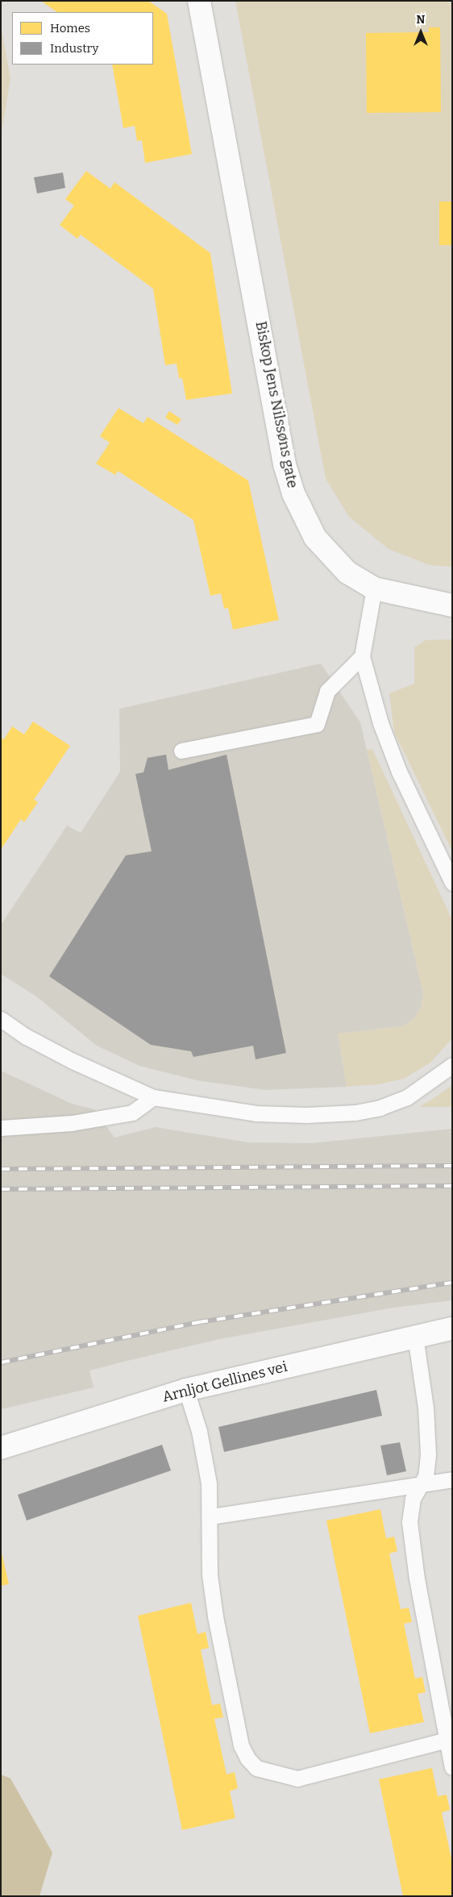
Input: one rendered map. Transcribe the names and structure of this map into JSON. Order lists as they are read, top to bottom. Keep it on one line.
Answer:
{"streets":{"street":["Biskop Jens Nilssøns gate","Arnljot Gellines vei"]},"legend":["Homes","Industry"],"north":"top"}
